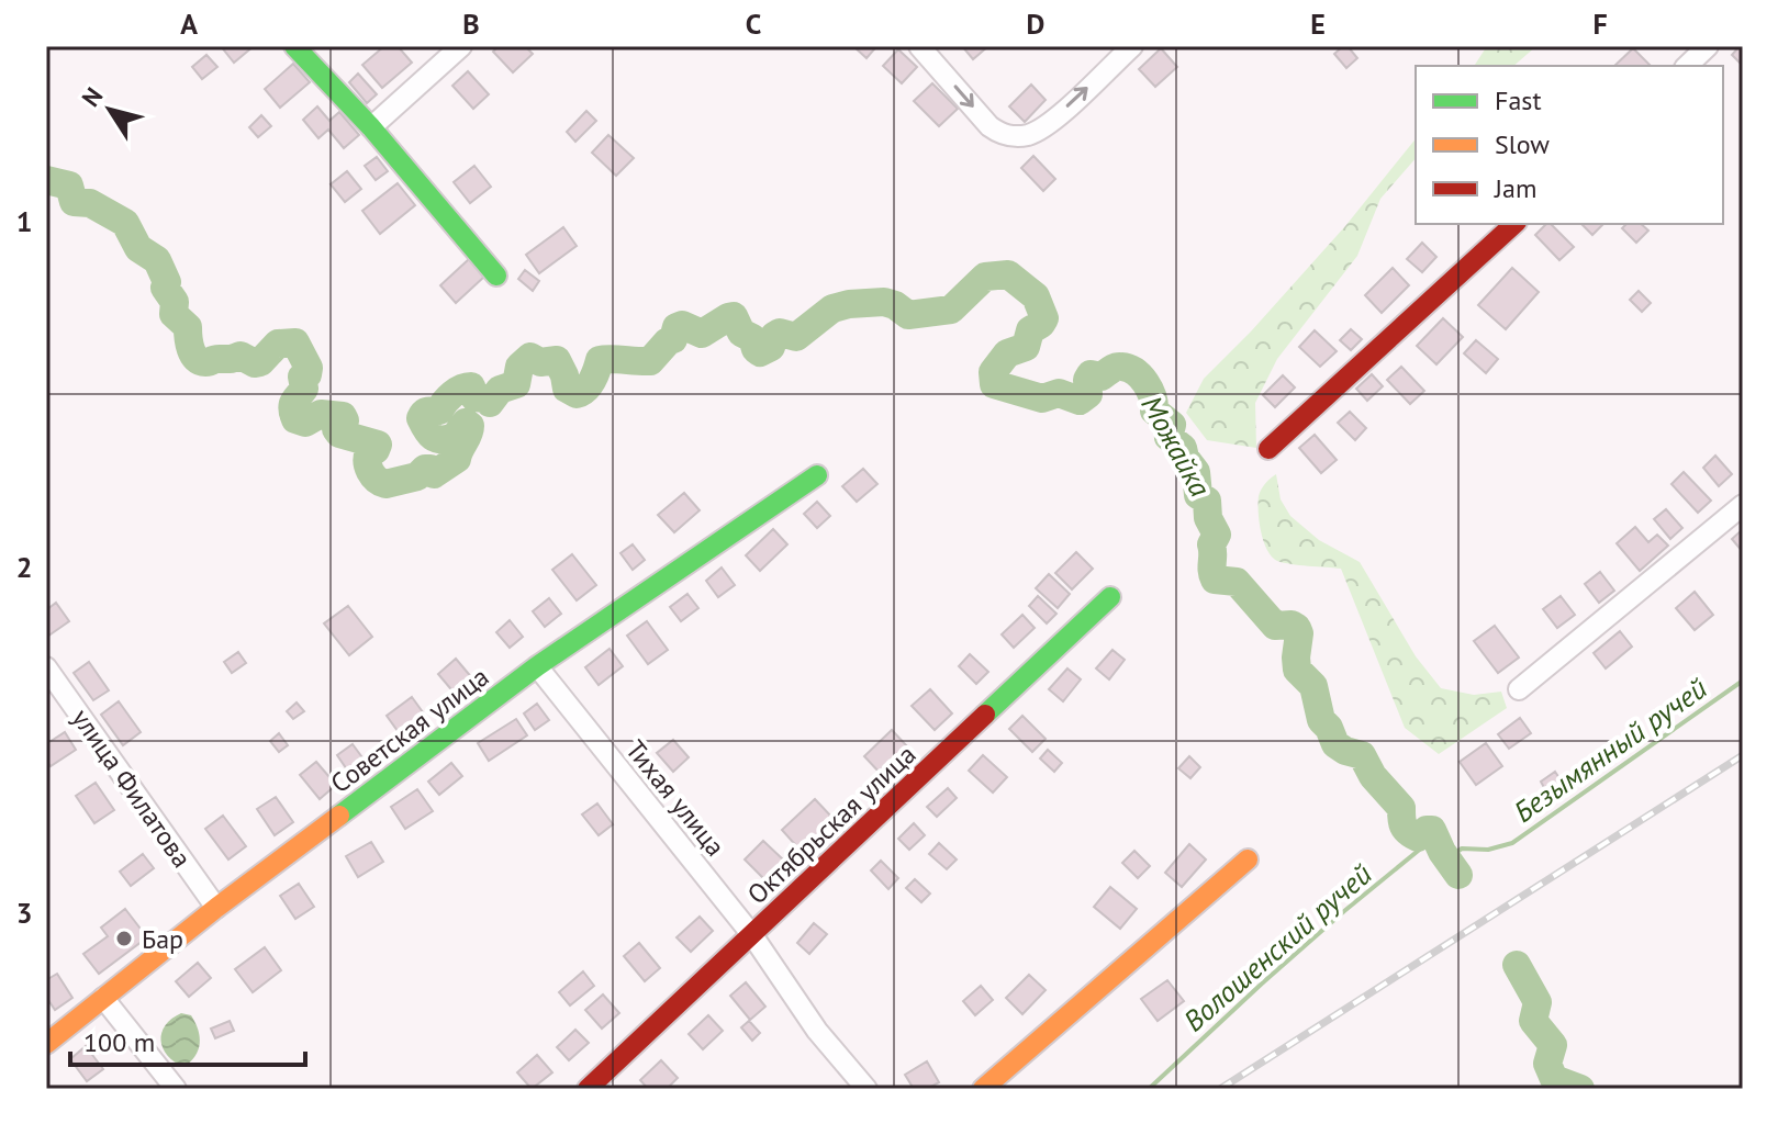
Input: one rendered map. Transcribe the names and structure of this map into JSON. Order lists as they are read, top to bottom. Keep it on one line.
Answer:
{"streets":{"street":["Советская улица","улица Филатова","Тихая улица","Октябрьская улица"]},"crossings":[["Советская улица","улица Филатова"],["Советская улица","Тихая улица"],["Тихая улица","Октябрьская улица"]],"water":["Можайка","Безымянный ручей","Волошенский ручей"],"places":["Бар"],"legend":["Fast","Slow","Jam"],"scale_bar":"100 m","north":"top left","grid":{"columns":["A","B","C","D","E","F"],"rows":["1","2","3"]}}
